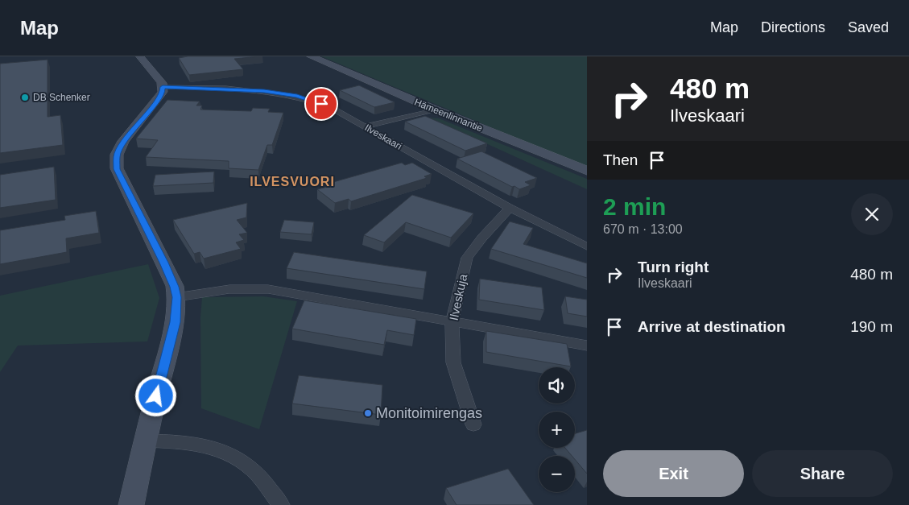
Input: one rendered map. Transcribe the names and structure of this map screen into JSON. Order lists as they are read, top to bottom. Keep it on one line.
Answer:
{"streets":{"street":["Hämeenlinnantie","Ilveskaari","Ilveskuja"]},"crossings":[["Ilveskaari","Ilveskuja"]],"districts":["ILVESVUORI"],"places":["DB Schenker","Monitoimirengas"],"page":{"header":"Map","nav":["Map","Directions","Saved"],"turn":["480 m","Ilveskaari"],"then":"Then","heading":["2 min","670 m · 13:00"],"list":[{"name":"Turn right","note":"Ilveskaari","value":"480 m"},{"name":"Arrive at destination","value":"190 m"}],"map_buttons":["+","−"],"buttons":["Exit","Share"]}}
